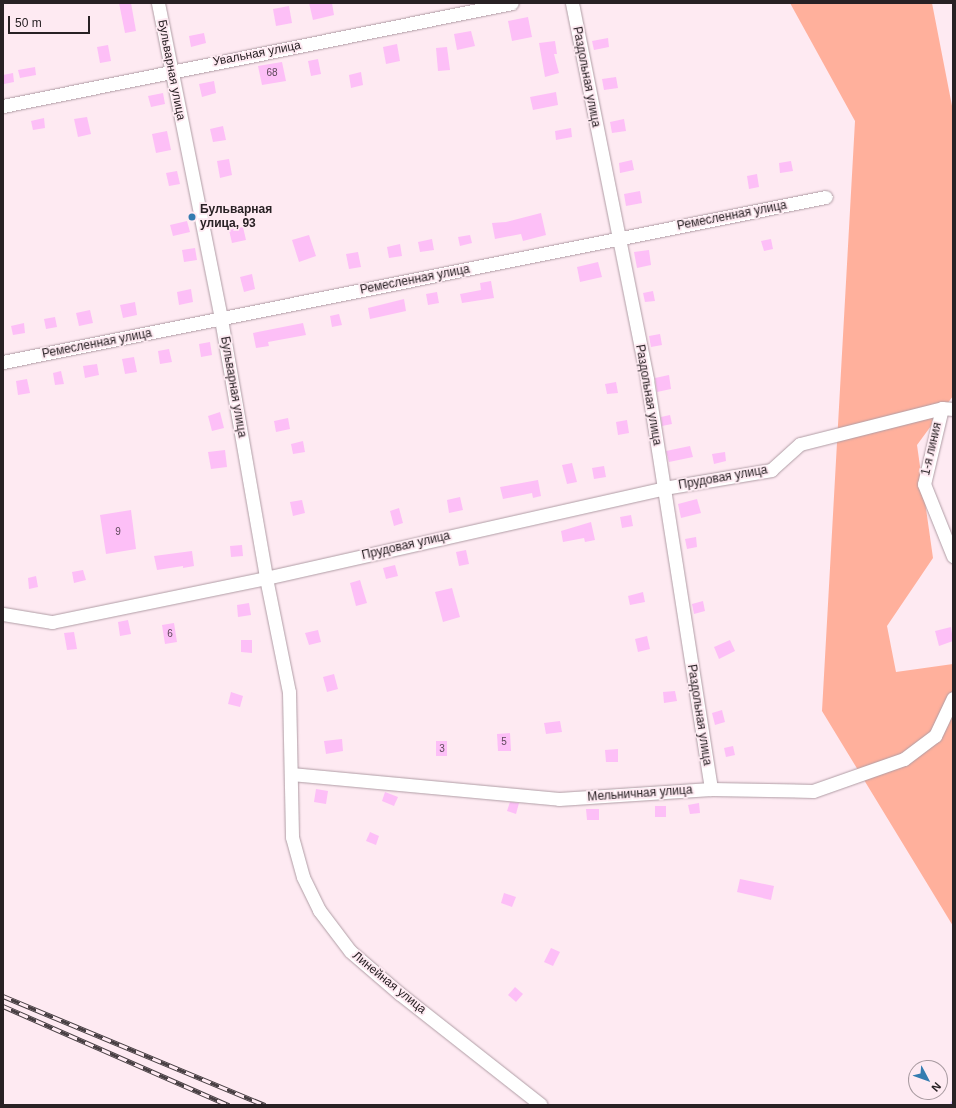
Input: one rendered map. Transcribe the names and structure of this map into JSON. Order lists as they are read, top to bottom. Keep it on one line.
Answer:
{"streets":{"street":["Увальная улица","Бульварная улица","Раздольная улица","Ремесленная улица","1-я линия","Прудовая улица","Мельничная улица","Линейная улица"]},"crossings":[["Увальная улица","Бульварная улица"],["Бульварная улица","Ремесленная улица"],["Бульварная улица","Прудовая улица"],["Бульварная улица","Мельничная улица"],["Бульварная улица","Линейная улица"],["Раздольная улица","Ремесленная улица"],["Раздольная улица","Прудовая улица"],["Раздольная улица","Мельничная улица"],["1-я линия","Прудовая улица"],["Мельничная улица","Линейная улица"]],"places":["Бульварная улица, 93"],"house_numbers":["68","9","6","5","3"],"scale_bar":"50 m","north":"bottom right"}
